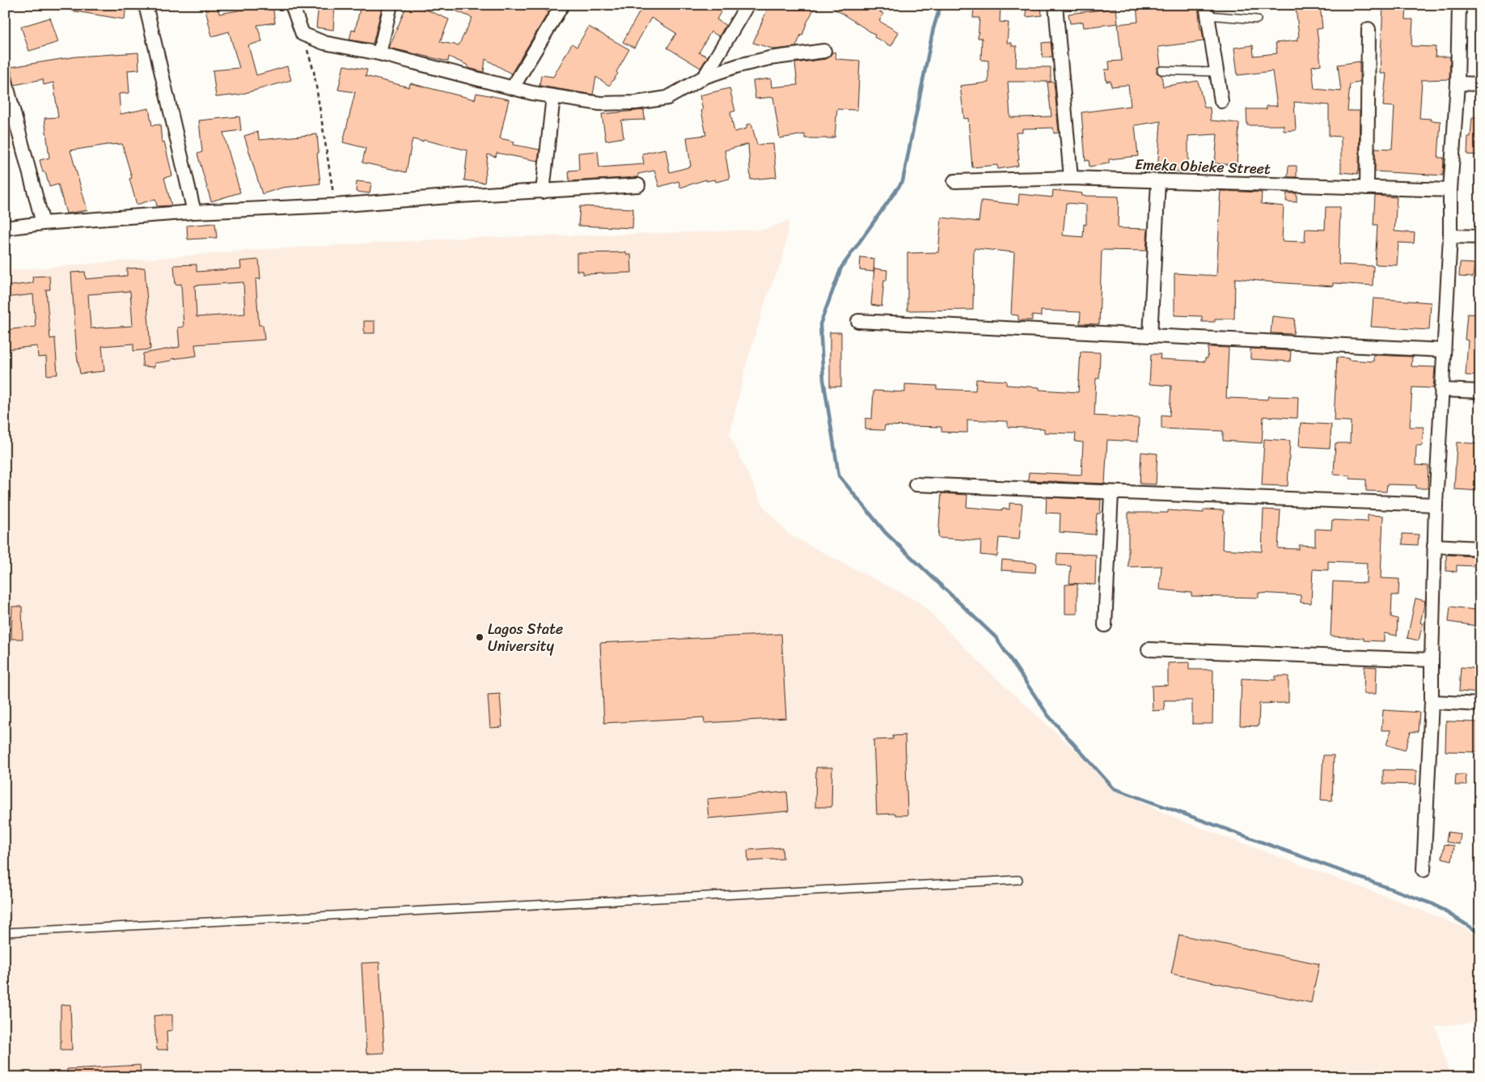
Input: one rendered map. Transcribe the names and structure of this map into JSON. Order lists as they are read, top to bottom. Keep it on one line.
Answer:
{"streets":{"street":["Emeka Obieke Street"]},"places":["Lagos State University"]}
